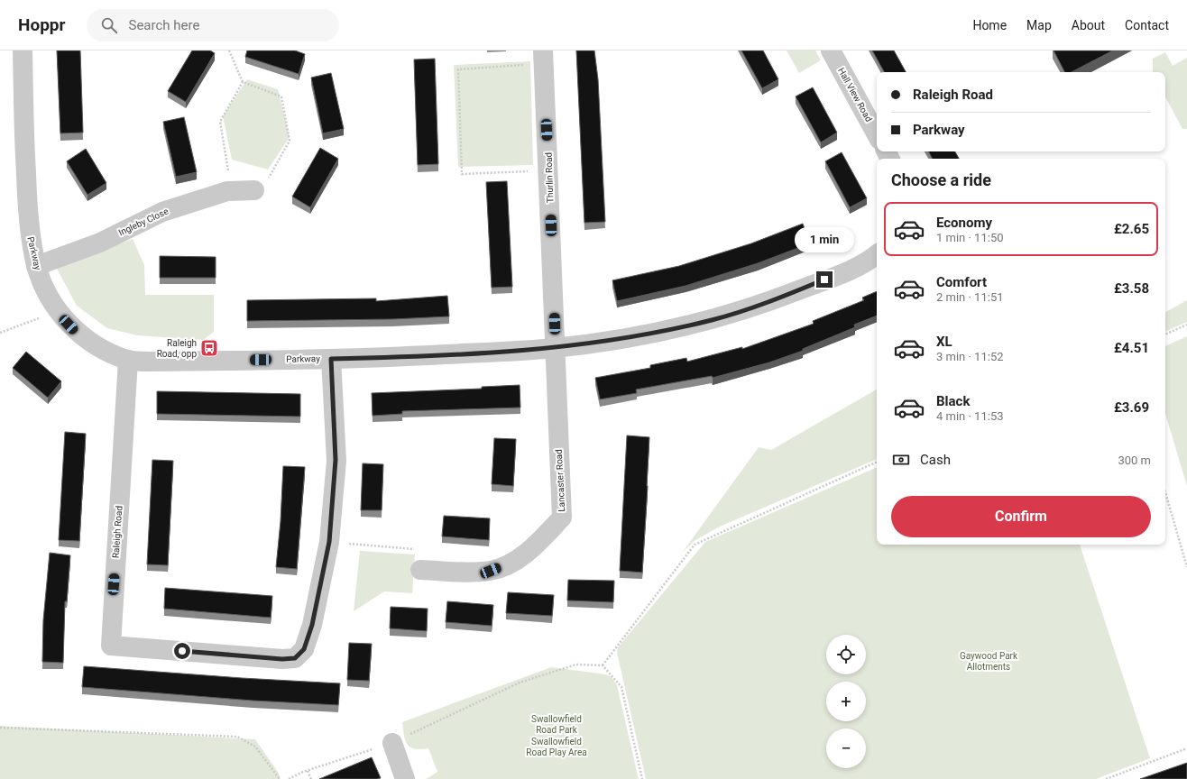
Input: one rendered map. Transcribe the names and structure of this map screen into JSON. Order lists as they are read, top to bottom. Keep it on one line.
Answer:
{"streets":{"street":["Hall View Road","Thurlin Road","Ingleby Close","Parkway","Lancaster Road","Raleigh Road"]},"crossings":[["Thurlin Road","Parkway"],["Thurlin Road","Lancaster Road"],["Ingleby Close","Parkway"],["Parkway","Lancaster Road"],["Parkway","Raleigh Road"]],"parks":["Gaywood Park Allotments","Swallowfield Road Park","Swallowfield Road Play Area"],"places":{"bus stop":["Raleigh Road, opp"]},"page":{"header":"Hoppr","search":"Search here","nav":["Home","Map","About","Contact"],"banner":["Raleigh Road","Parkway"],"heading":"Choose a ride","list":[{"name":"Economy","note":"1 min · 11:50","value":"£2.65"},{"name":"Comfort","note":"2 min · 11:51","value":"£3.58"},{"name":"XL","note":"3 min · 11:52","value":"£4.51"},{"name":"Black","note":"4 min · 11:53","value":"£3.69"}],"bubble":"1 min","pay":["Cash","300 m"],"buttons":"Confirm","map_buttons":["+","−"]}}
